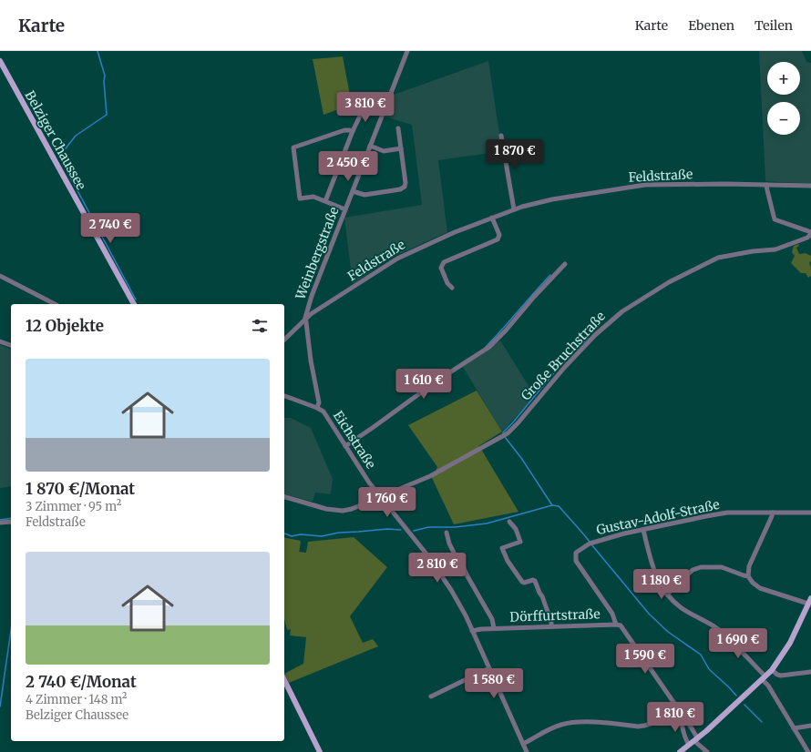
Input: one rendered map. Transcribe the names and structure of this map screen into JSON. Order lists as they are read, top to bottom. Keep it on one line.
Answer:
{"streets":{"main road":["Belziger Chaussee"],"street":["Feldstraße","Weinbergstraße","Große Bruchstraße","Eichstraße","Gustav-Adolf-Straße","Dörffurtstraße"]},"crossings":[["Feldstraße","Weinbergstraße"],["Weinbergstraße","Eichstraße"],["Große Bruchstraße","Eichstraße"],["Eichstraße","Dörffurtstraße"],["Gustav-Adolf-Straße","Dörffurtstraße"]],"page":{"header":"Karte","nav":["Karte","Ebenen","Teilen"],"map_buttons":["+","−"],"price":["3 810 €","1 870 €","2 450 €","2 740 €","1 610 €","1 760 €","2 810 €","1 180 €","1 690 €","1 590 €","1 580 €","1 810 €"],"heading":"12 Objekte","list":[{"name":"1 870 €/Monat","note":"3 Zimmer · 95 m² · Feldstraße"},{"name":"2 740 €/Monat","note":"4 Zimmer · 148 m² · Belziger Chaussee"}]}}
